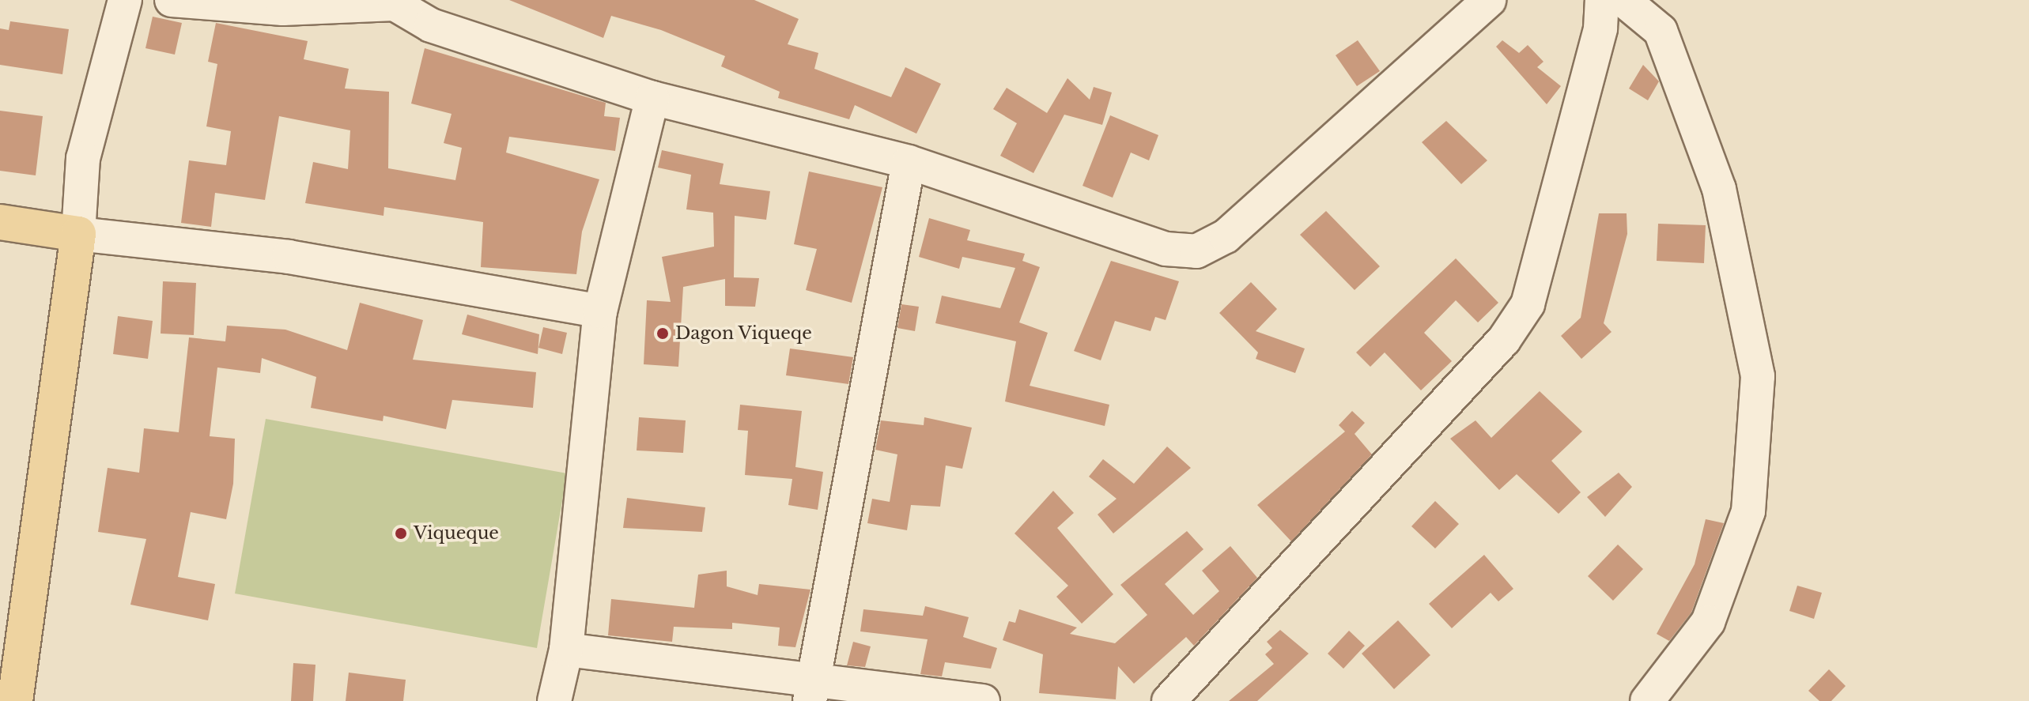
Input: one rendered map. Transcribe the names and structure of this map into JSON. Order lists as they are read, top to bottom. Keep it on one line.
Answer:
{"places":["Dagon Viqueqe","Viqueque"]}
